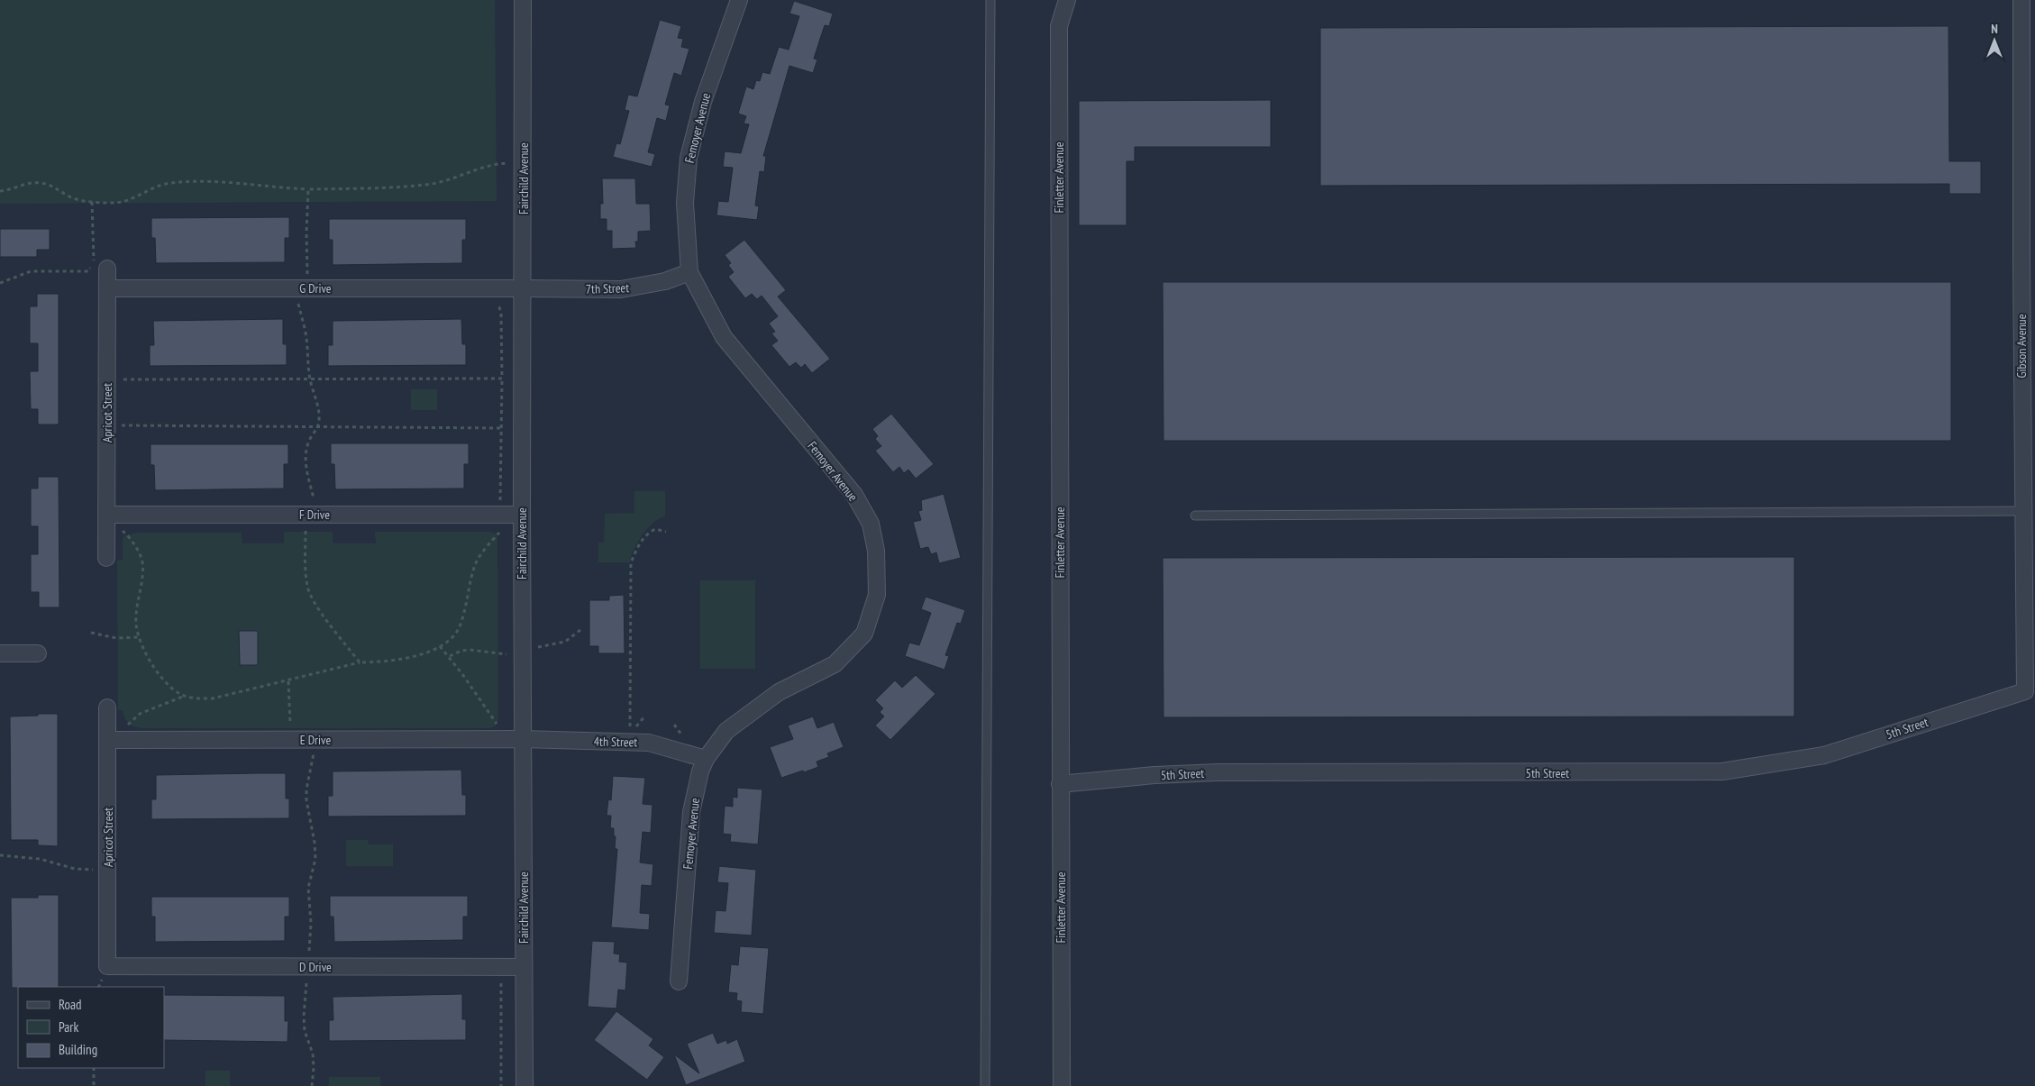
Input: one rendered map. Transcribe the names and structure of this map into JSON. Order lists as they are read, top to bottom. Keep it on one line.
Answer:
{"streets":{"street":["Femoyer Avenue","Finletter Avenue","Fairchild Avenue","G Drive","7th Street","Gibson Avenue","Apricot Street","F Drive","5th Street","E Drive","4th Street","D Drive"]},"crossings":[["Femoyer Avenue","7th Street"],["Femoyer Avenue","4th Street"],["Finletter Avenue","5th Street"],["Fairchild Avenue","G Drive"],["Fairchild Avenue","7th Street"],["Fairchild Avenue","F Drive"],["Fairchild Avenue","E Drive"],["Fairchild Avenue","4th Street"],["Fairchild Avenue","D Drive"],["G Drive","7th Street"],["G Drive","Apricot Street"],["Gibson Avenue","5th Street"],["Apricot Street","F Drive"],["Apricot Street","E Drive"],["Apricot Street","D Drive"],["E Drive","4th Street"]],"legend":["Road","Park","Building"],"north":"top"}
